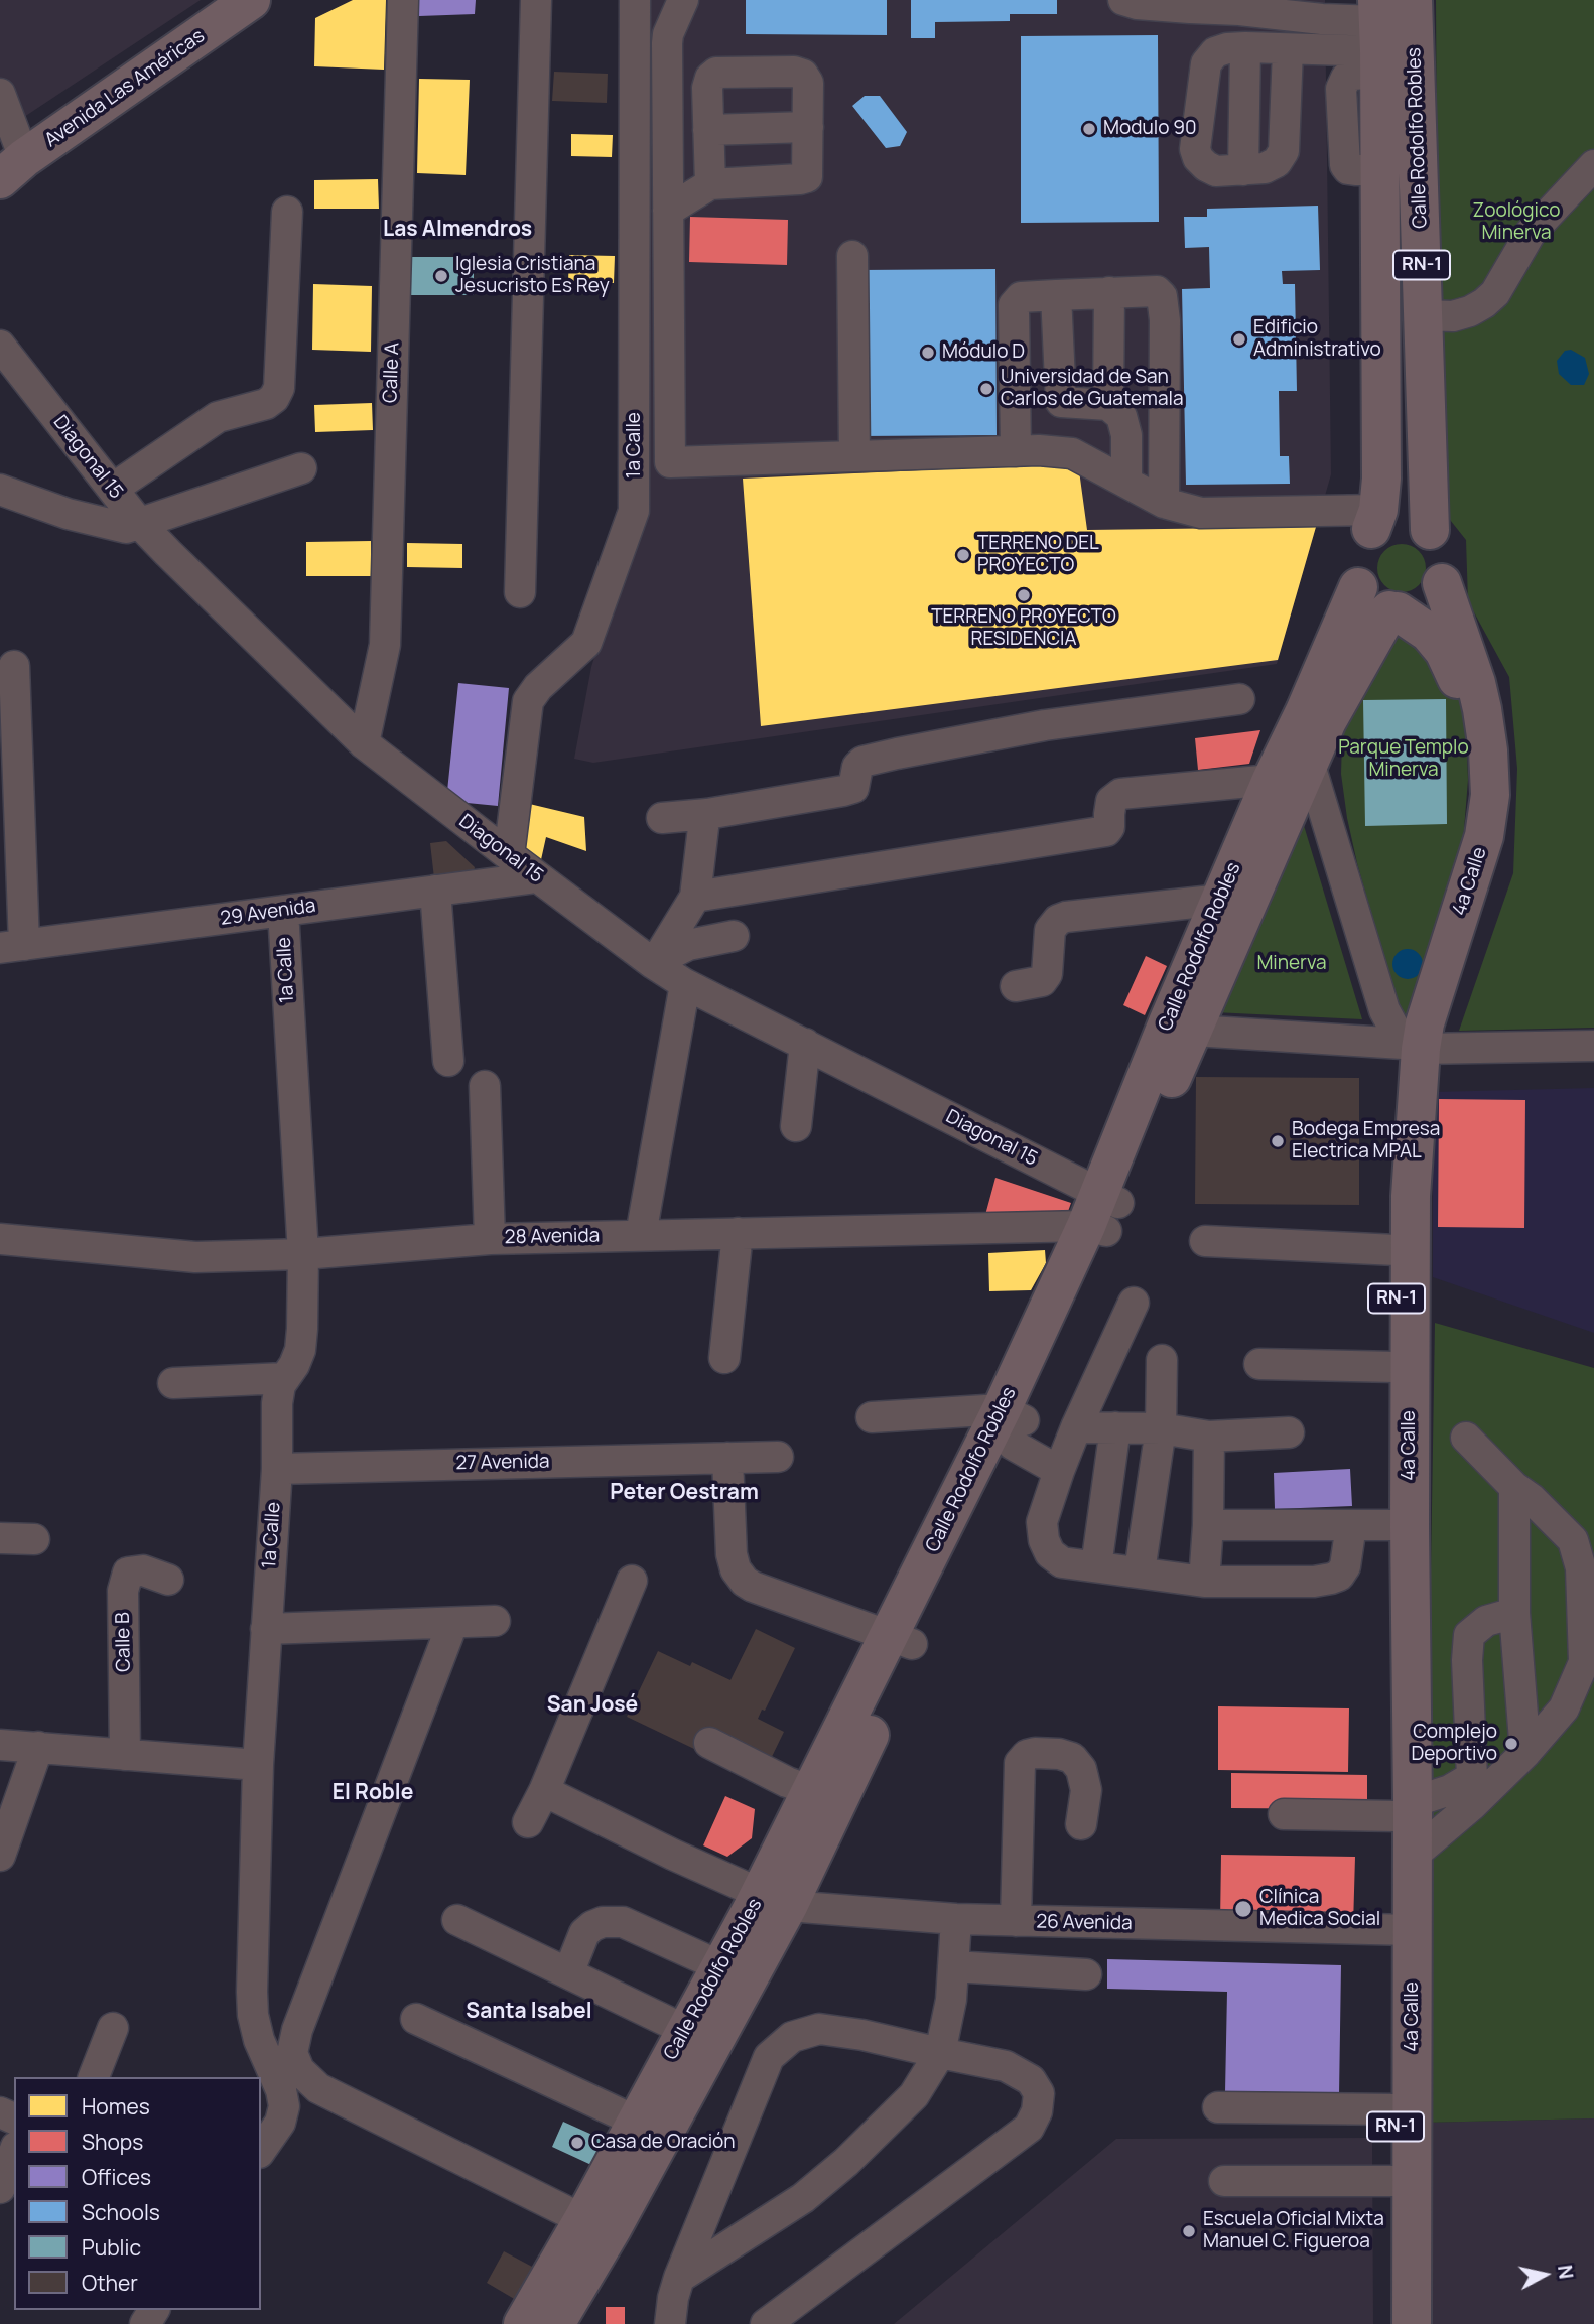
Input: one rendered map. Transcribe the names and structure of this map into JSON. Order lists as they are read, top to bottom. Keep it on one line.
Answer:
{"streets":{"main road":["Avenida Las Américas","Calle Rodolfo Robles","RN-1","4a Calle"],"street":["Calle A","1a Calle","Diagonal 15","29 Avenida","28 Avenida","27 Avenida","Calle B","26 Avenida"]},"crossings":[["Calle Rodolfo Robles","RN-1"],["Calle Rodolfo Robles","Diagonal 15"],["Calle Rodolfo Robles","4a Calle"],["Calle Rodolfo Robles","28 Avenida"],["Calle Rodolfo Robles","26 Avenida"],["RN-1","4a Calle"],["Calle A","Diagonal 15"],["1a Calle","Diagonal 15"],["1a Calle","29 Avenida"],["1a Calle","28 Avenida"],["1a Calle","27 Avenida"],["Diagonal 15","29 Avenida"],["Diagonal 15","28 Avenida"],["4a Calle","26 Avenida"]],"districts":["Las Almendros","Peter Oestram","San José","El Roble","Santa Isabel"],"parks":["Zoológico Minerva","Parque Templo Minerva","Minerva"],"places":["Modulo 90","Iglesia Cristiana Jesucristo Es Rey","Edificio Administrativo","Módulo D","Universidad de San Carlos de Guatemala","TERRENO DEL PROYECTO","TERRENO PROYECTO RESIDENCIA","Bodega Empresa Electrica MPAL","Complejo Deportivo","Clínica Medica Social","Casa de Oración","Escuela Oficial Mixta Manuel C. Figueroa"],"legend":["Homes","Shops","Offices","Schools","Public","Other"],"north":"right"}
